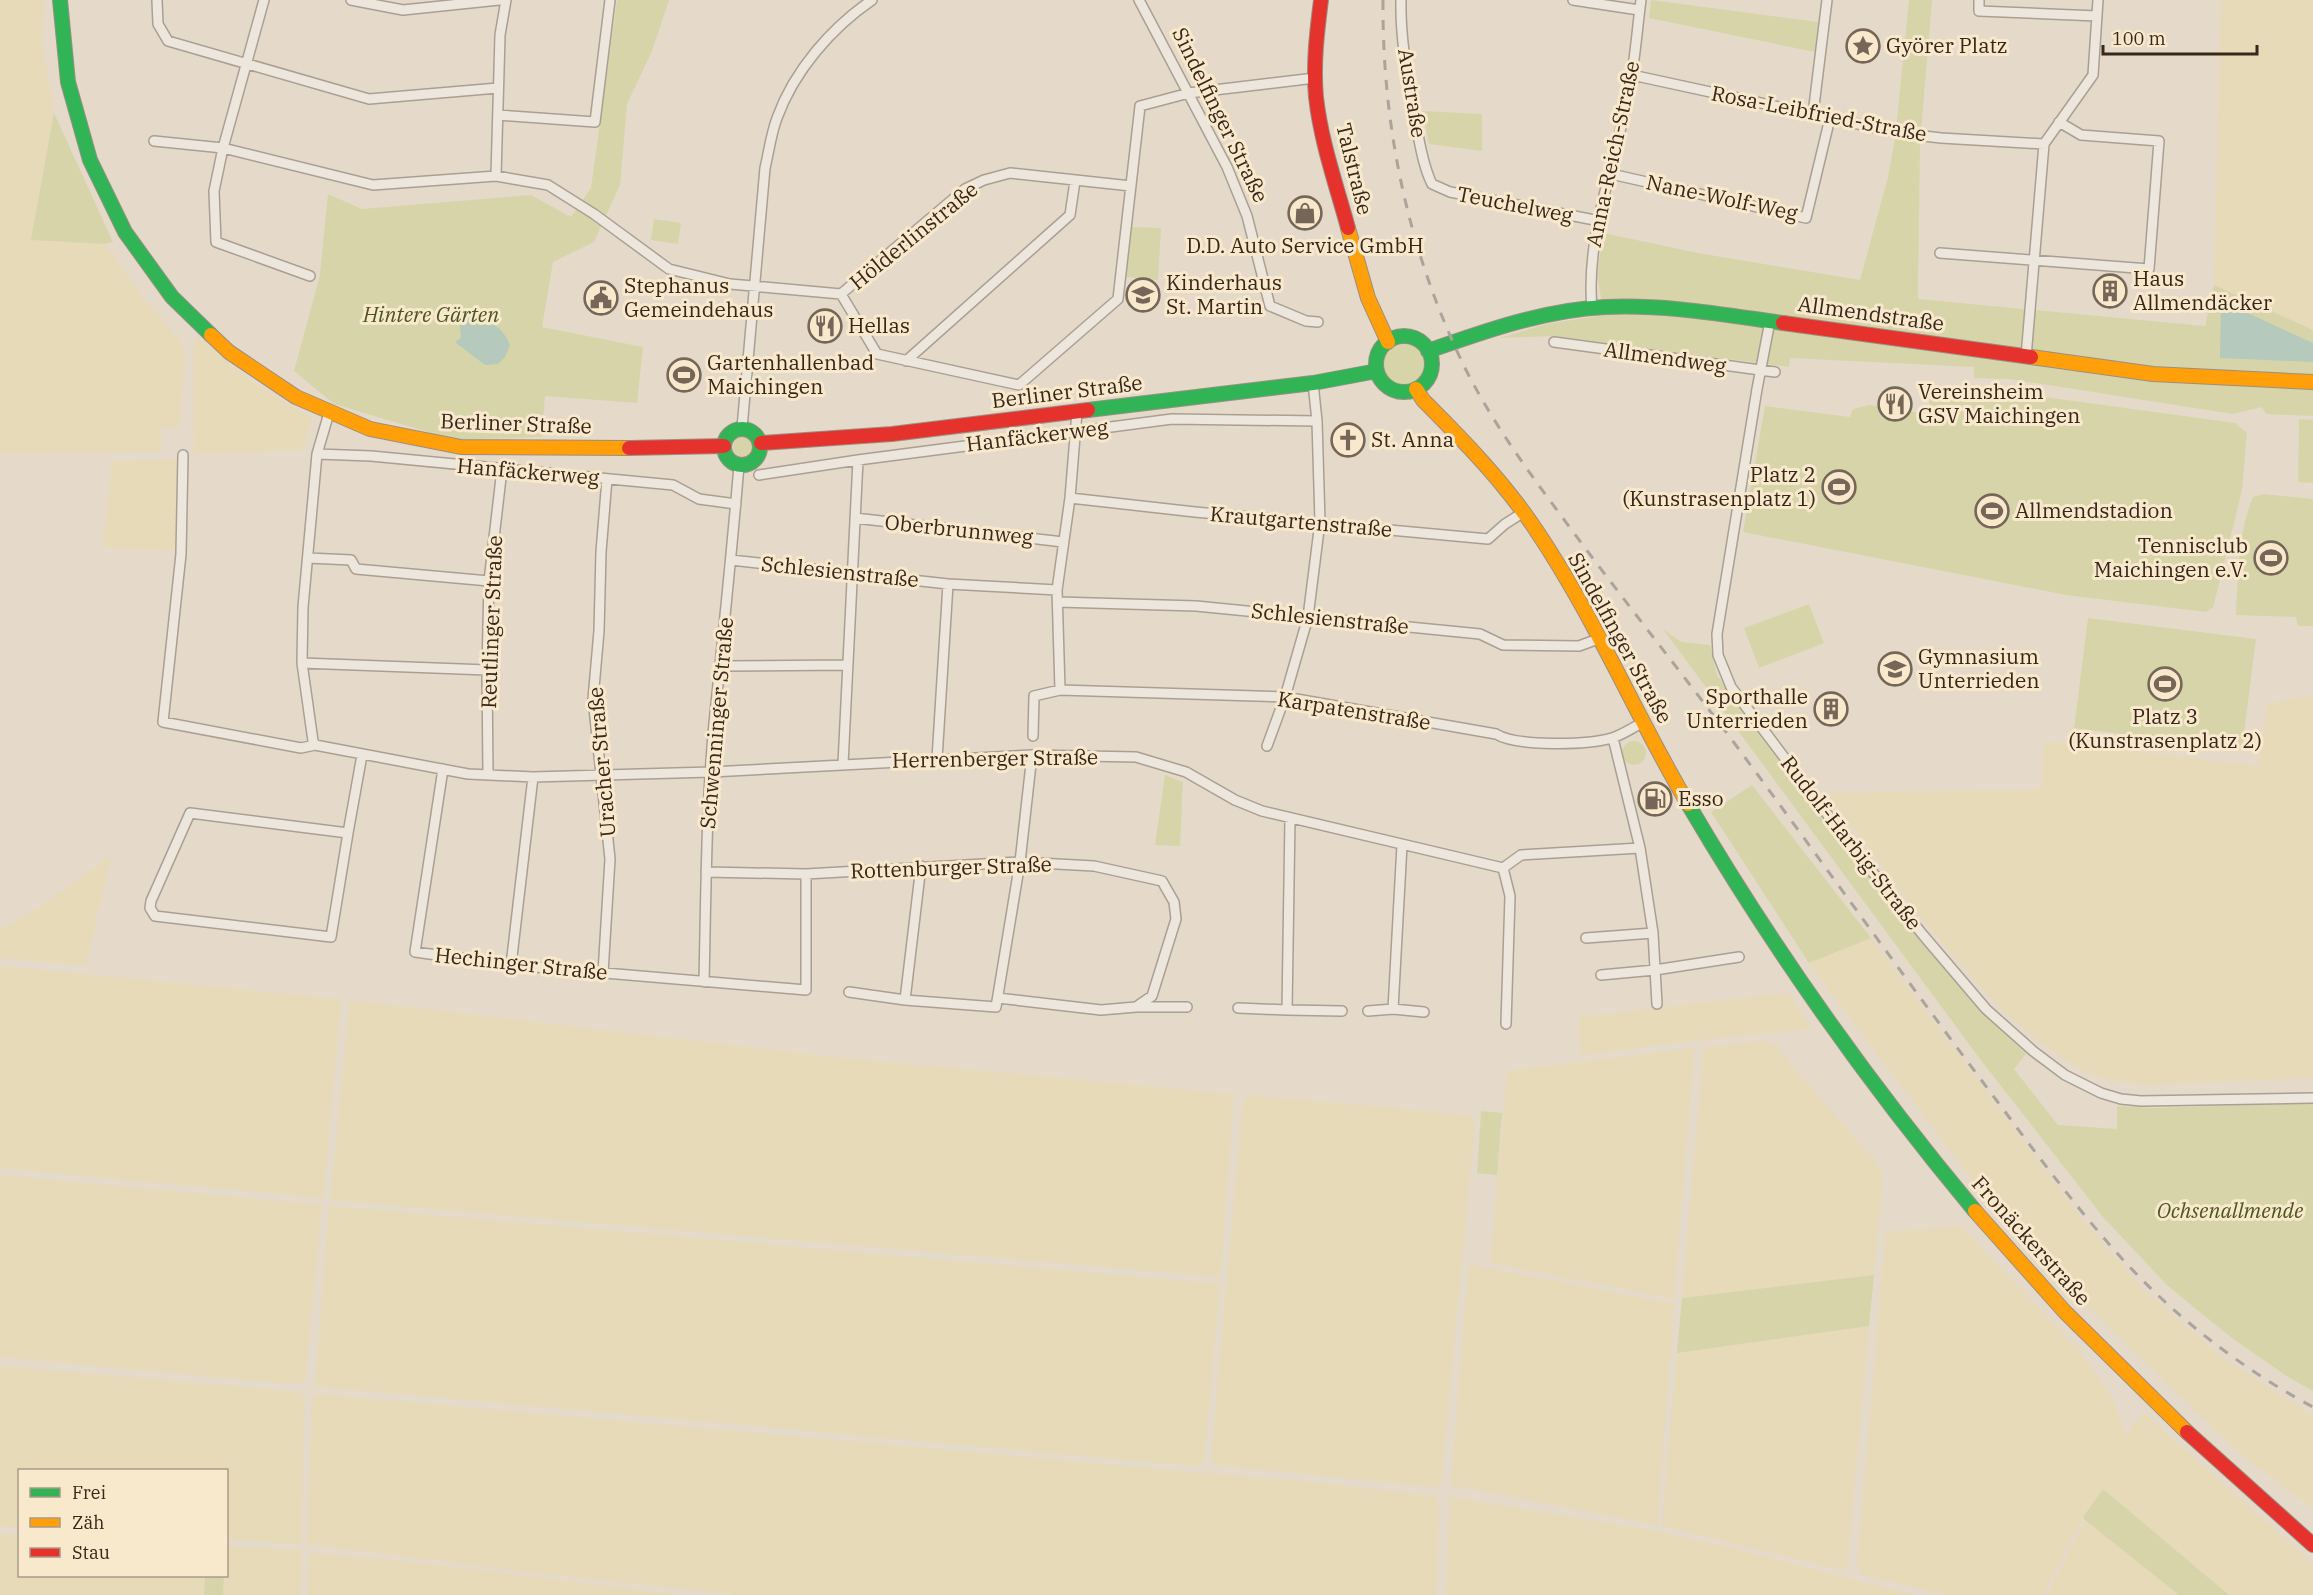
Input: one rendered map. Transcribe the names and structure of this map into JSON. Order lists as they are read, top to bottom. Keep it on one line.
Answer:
{"streets":{"main road":["Sindelfinger Straße","Talstraße","Allmendstraße","Berliner Straße","Fronäckerstraße"],"street":["Austraße","Rosa-Leibfried-Straße","Anna-Reich-Straße","Nane-Wolf-Weg","Teuchelweg","Hölderlinstraße","Allmendweg","Hanfäckerweg","Krautgartenstraße","Oberbrunnweg","Schlesienstraße","Reutlinger Straße","Karpatenstraße","Schwenninger Straße","Herrenberger Straße","Uracher Straße","Rudolf-Harbig-Straße","Rottenburger Straße","Hechinger Straße"]},"crossings":[["Austraße","Teuchelweg"],["Rosa-Leibfried-Straße","Anna-Reich-Straße"],["Rosa-Leibfried-Straße","Nane-Wolf-Weg"],["Sindelfinger Straße","Talstraße"],["Sindelfinger Straße","Allmendstraße"],["Sindelfinger Straße","Berliner Straße"],["Sindelfinger Straße","Krautgartenstraße"],["Sindelfinger Straße","Schlesienstraße"],["Sindelfinger Straße","Karpatenstraße"],["Sindelfinger Straße","Fronäckerstraße"],["Anna-Reich-Straße","Nane-Wolf-Weg"],["Anna-Reich-Straße","Teuchelweg"],["Anna-Reich-Straße","Allmendstraße"],["Talstraße","Allmendstraße"],["Talstraße","Berliner Straße"],["Allmendstraße","Berliner Straße"],["Allmendstraße","Rudolf-Harbig-Straße"],["Allmendweg","Rudolf-Harbig-Straße"],["Berliner Straße","Oberbrunnweg"],["Berliner Straße","Schwenninger Straße"],["Hanfäckerweg","Oberbrunnweg"],["Hanfäckerweg","Reutlinger Straße"],["Hanfäckerweg","Schwenninger Straße"],["Hanfäckerweg","Uracher Straße"],["Krautgartenstraße","Oberbrunnweg"],["Oberbrunnweg","Schlesienstraße"],["Oberbrunnweg","Karpatenstraße"],["Schlesienstraße","Schwenninger Straße"],["Reutlinger Straße","Herrenberger Straße"],["Schwenninger Straße","Herrenberger Straße"],["Schwenninger Straße","Rottenburger Straße"],["Schwenninger Straße","Hechinger Straße"],["Herrenberger Straße","Uracher Straße"],["Herrenberger Straße","Hechinger Straße"],["Uracher Straße","Hechinger Straße"],["Rottenburger Straße","Hechinger Straße"]],"parks":["Hintere Gärten","Ochsenallmende"],"places":{"place":["Györer Platz"],"shop":["D.D. Auto Service GmbH"],"building":["Haus Allmendäcker","Sporthalle Unterrieden"],"school or university":["Kinderhaus St. Martin","Gymnasium Unterrieden"],"public building":["Stephanus Gemeindehaus"],"restaurant":["Hellas","Vereinsheim GSV Maichingen"],"sports":["Gartenhallenbad Maichingen","Platz 2 (Kunstrasenplatz 1)","Allmendstadion","Tennisclub Maichingen e.V.","Platz 3 (Kunstrasenplatz 2)"],"church":["St. Anna"],"fuel station":["Esso"]},"legend":["Frei","Zäh","Stau"],"scale_bar":"100 m"}
